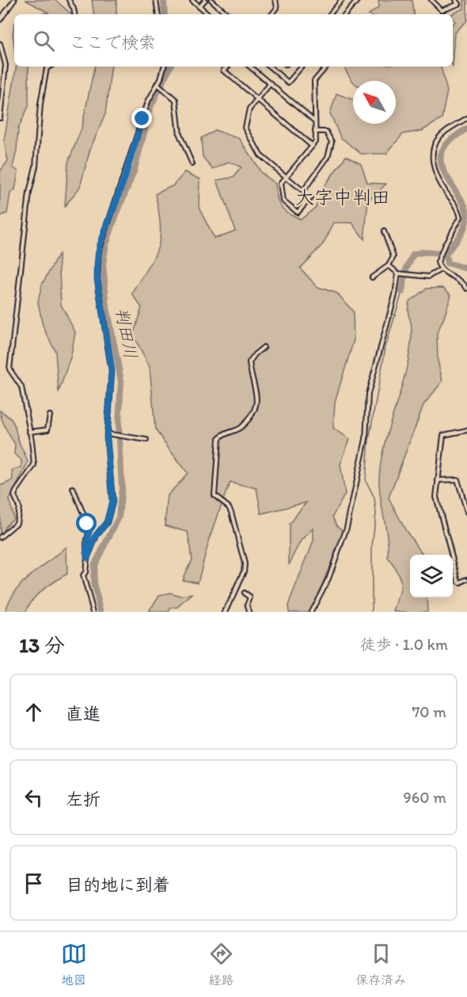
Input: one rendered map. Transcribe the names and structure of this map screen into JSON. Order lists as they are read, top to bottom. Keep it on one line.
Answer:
{"districts":["大字中判田"],"water":["判田川"],"north":"top left","page":{"search":"ここで検索","heading":["13 分","徒歩 · 1.0 km"],"list":[["直進","70 m"],["左折","960 m"],"目的地に到着"],"nav":["地図","経路","保存済み"]}}
